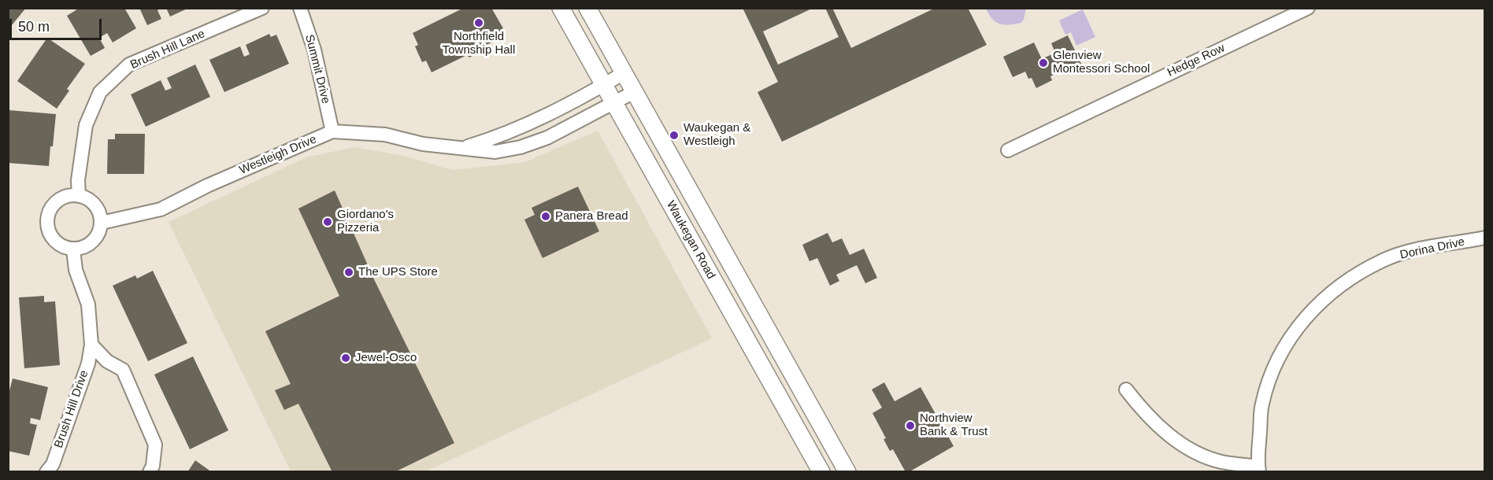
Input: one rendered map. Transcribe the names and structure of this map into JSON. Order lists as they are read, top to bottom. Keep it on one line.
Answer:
{"streets":{"main road":["Waukegan Road"],"street":["Brush Hill Lane","Hedge Row","Summit Drive","Westleigh Drive","Dorina Drive","Brush Hill Drive"]},"crossings":[["Brush Hill Lane","Westleigh Drive"],["Summit Drive","Westleigh Drive"],["Westleigh Drive","Waukegan Road"]],"places":["Northfield Township Hall","Glenview Montessori School","Waukegan & Westleigh","Panera Bread","Giordano's Pizzeria","The UPS Store","Jewel-Osco","Northview Bank & Trust"],"scale_bar":"50 m"}
